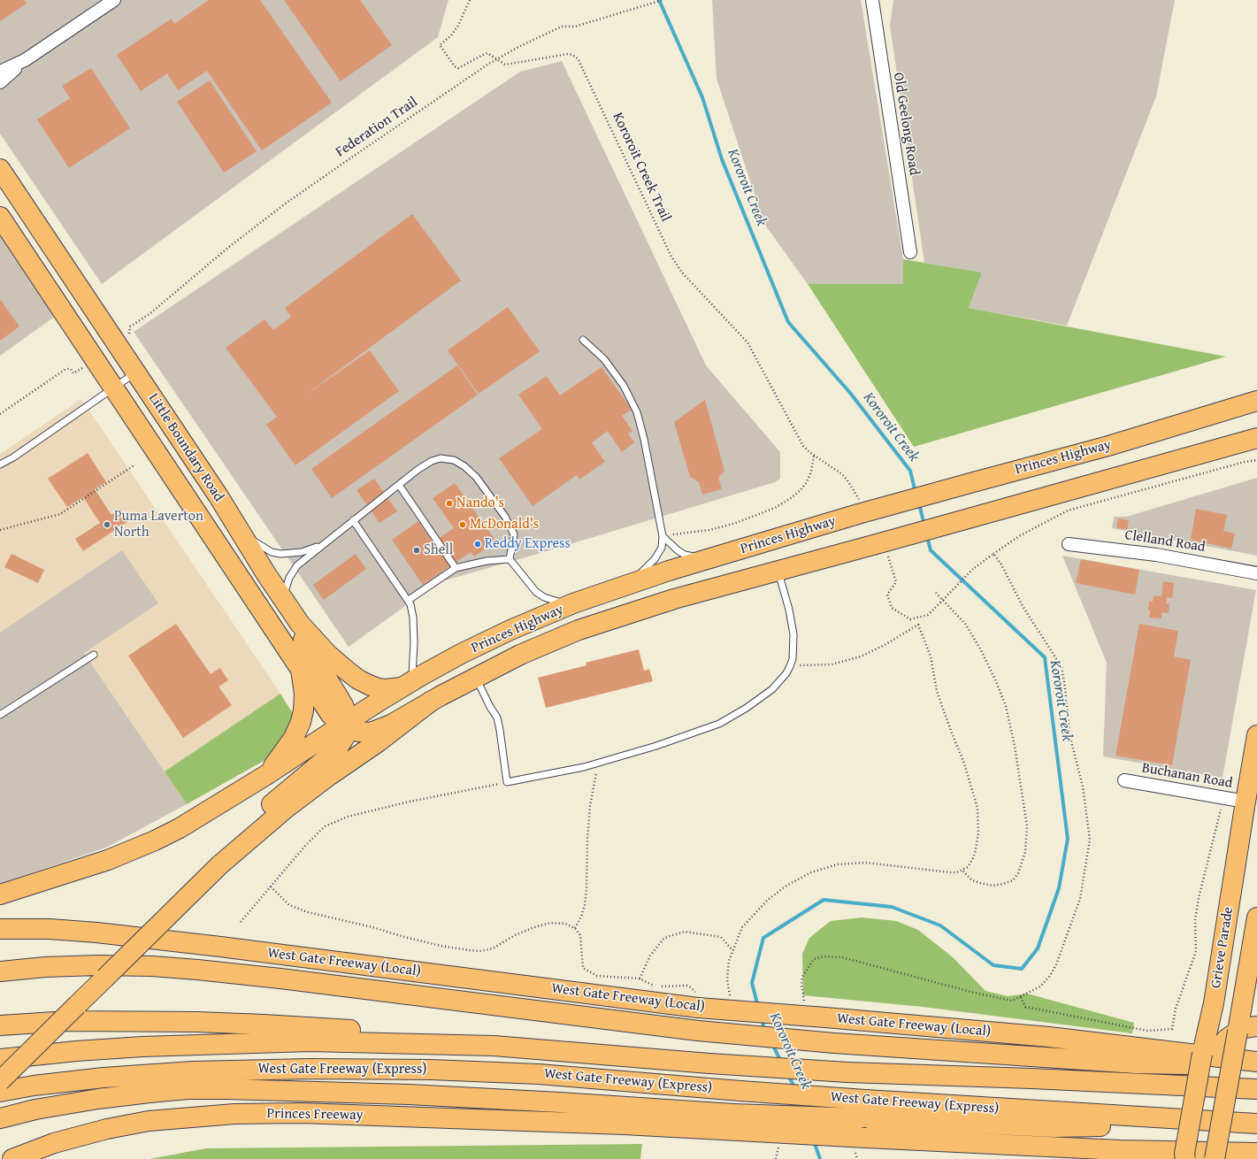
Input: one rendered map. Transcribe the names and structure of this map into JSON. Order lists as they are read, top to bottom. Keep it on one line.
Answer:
{"streets":{"main road":["Little Boundary Road","Princes Highway","Grieve Parade","West Gate Freeway (Local)","West Gate Freeway (Express)","Princes Freeway"],"street":["Old Geelong Road","Clelland Road","Buchanan Road"],"path":["Federation Trail","Kororoit Creek Trail"]},"crossings":[["Federation Trail","Kororoit Creek Trail"],["Little Boundary Road","Princes Highway"],["Buchanan Road","Grieve Parade"]],"water":["Kororoit Creek"],"places":["Nando's","Puma Laverton North","McDonald's","Reddy Express","Shell"]}
